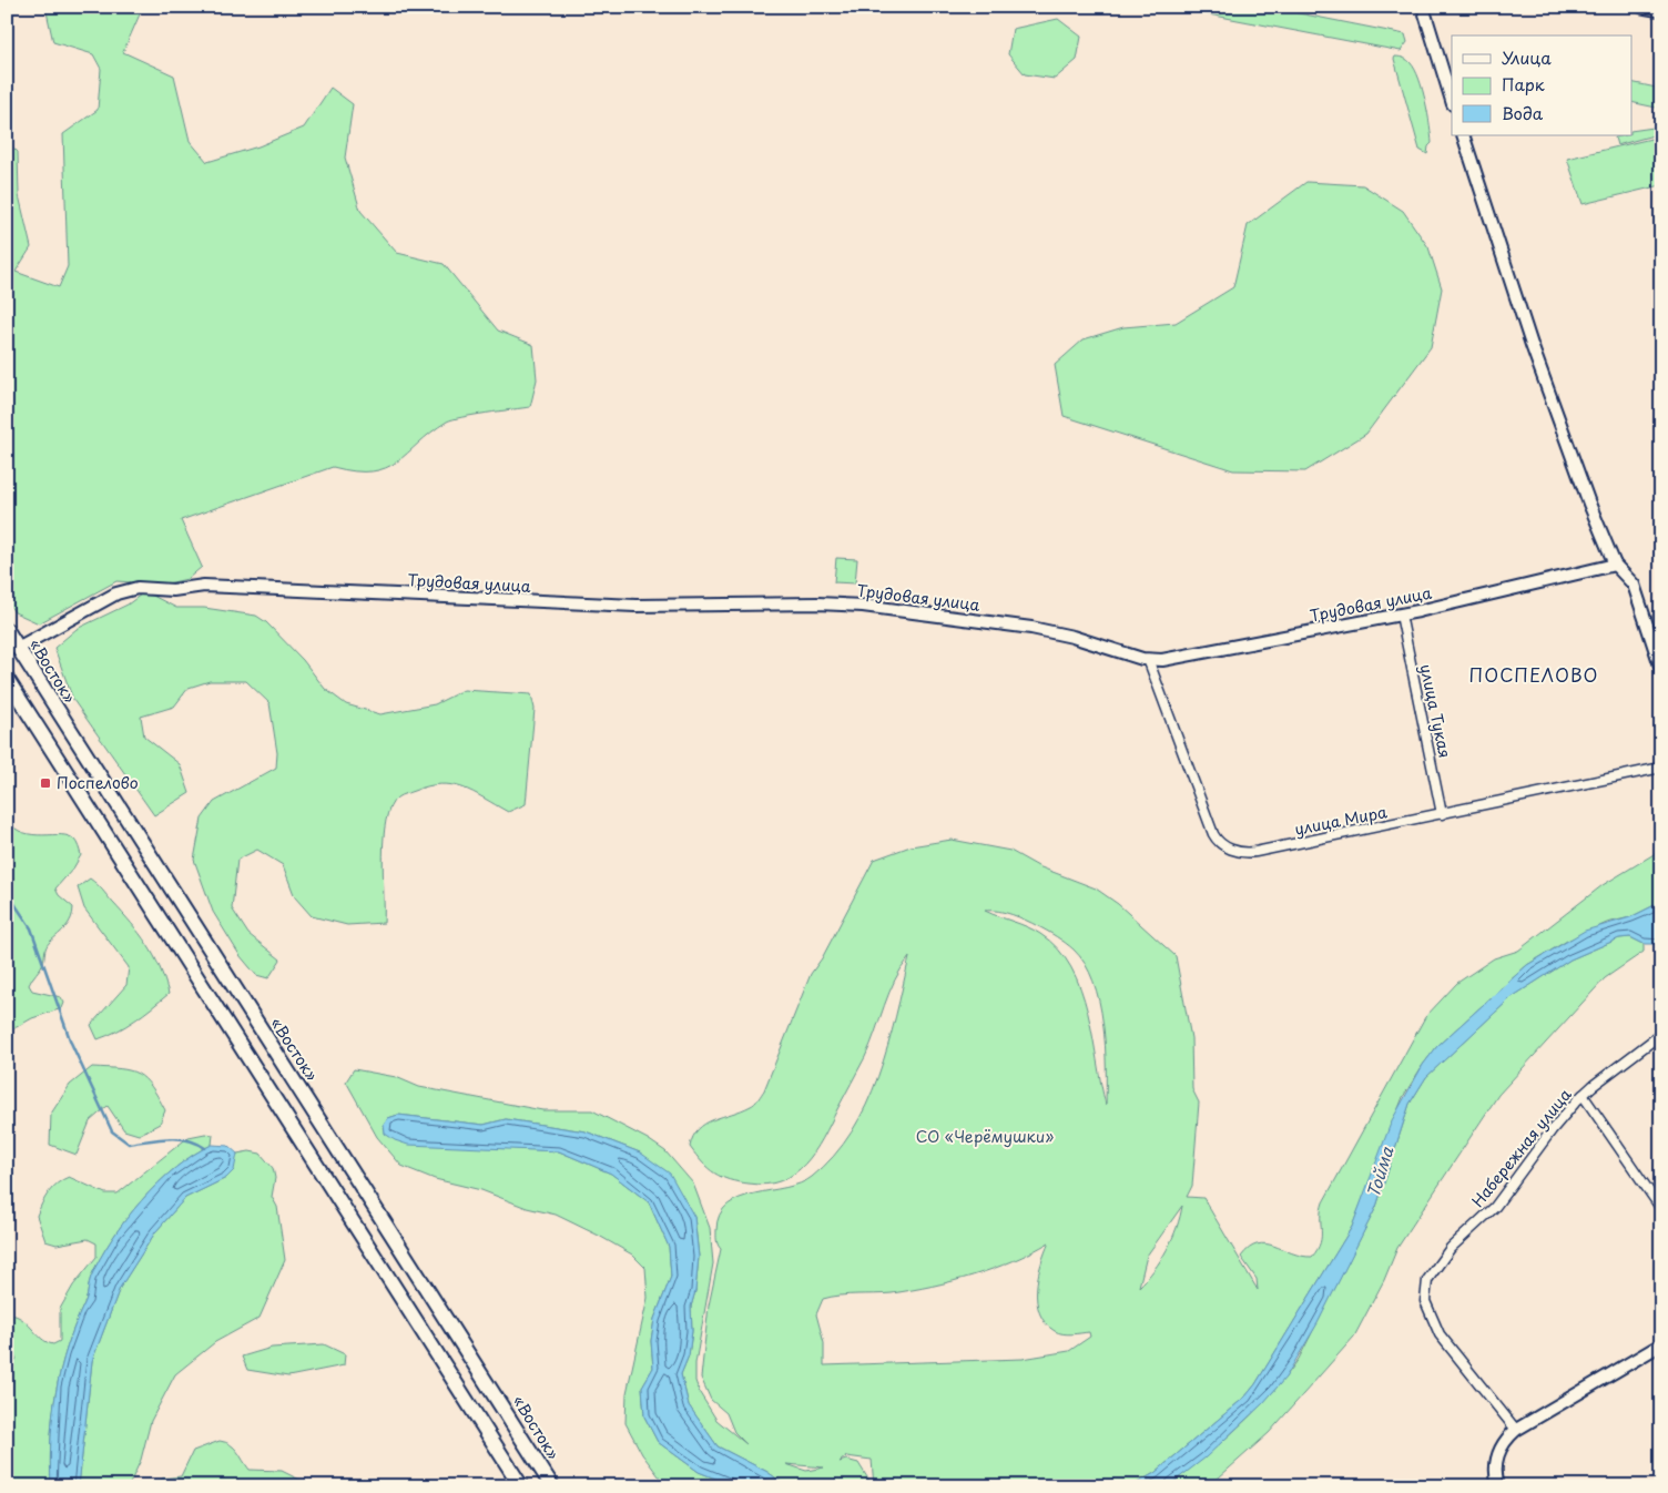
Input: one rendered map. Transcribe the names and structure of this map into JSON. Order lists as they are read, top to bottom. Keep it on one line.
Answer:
{"streets":{"main road":["«Восток»"],"street":["Трудовая улица","улица Тукая","улица Мира","Набережная улица"]},"crossings":[["Трудовая улица","«Восток»"],["Трудовая улица","улица Тукая"],["Трудовая улица","улица Мира"],["улица Тукая","улица Мира"]],"districts":["ПОСПЕЛОВО"],"water":["Тойма"],"parks":["СО «Черёмушки»"],"places":{"transit":["Поспелово"]},"legend":["Улица","Парк","Вода"]}
